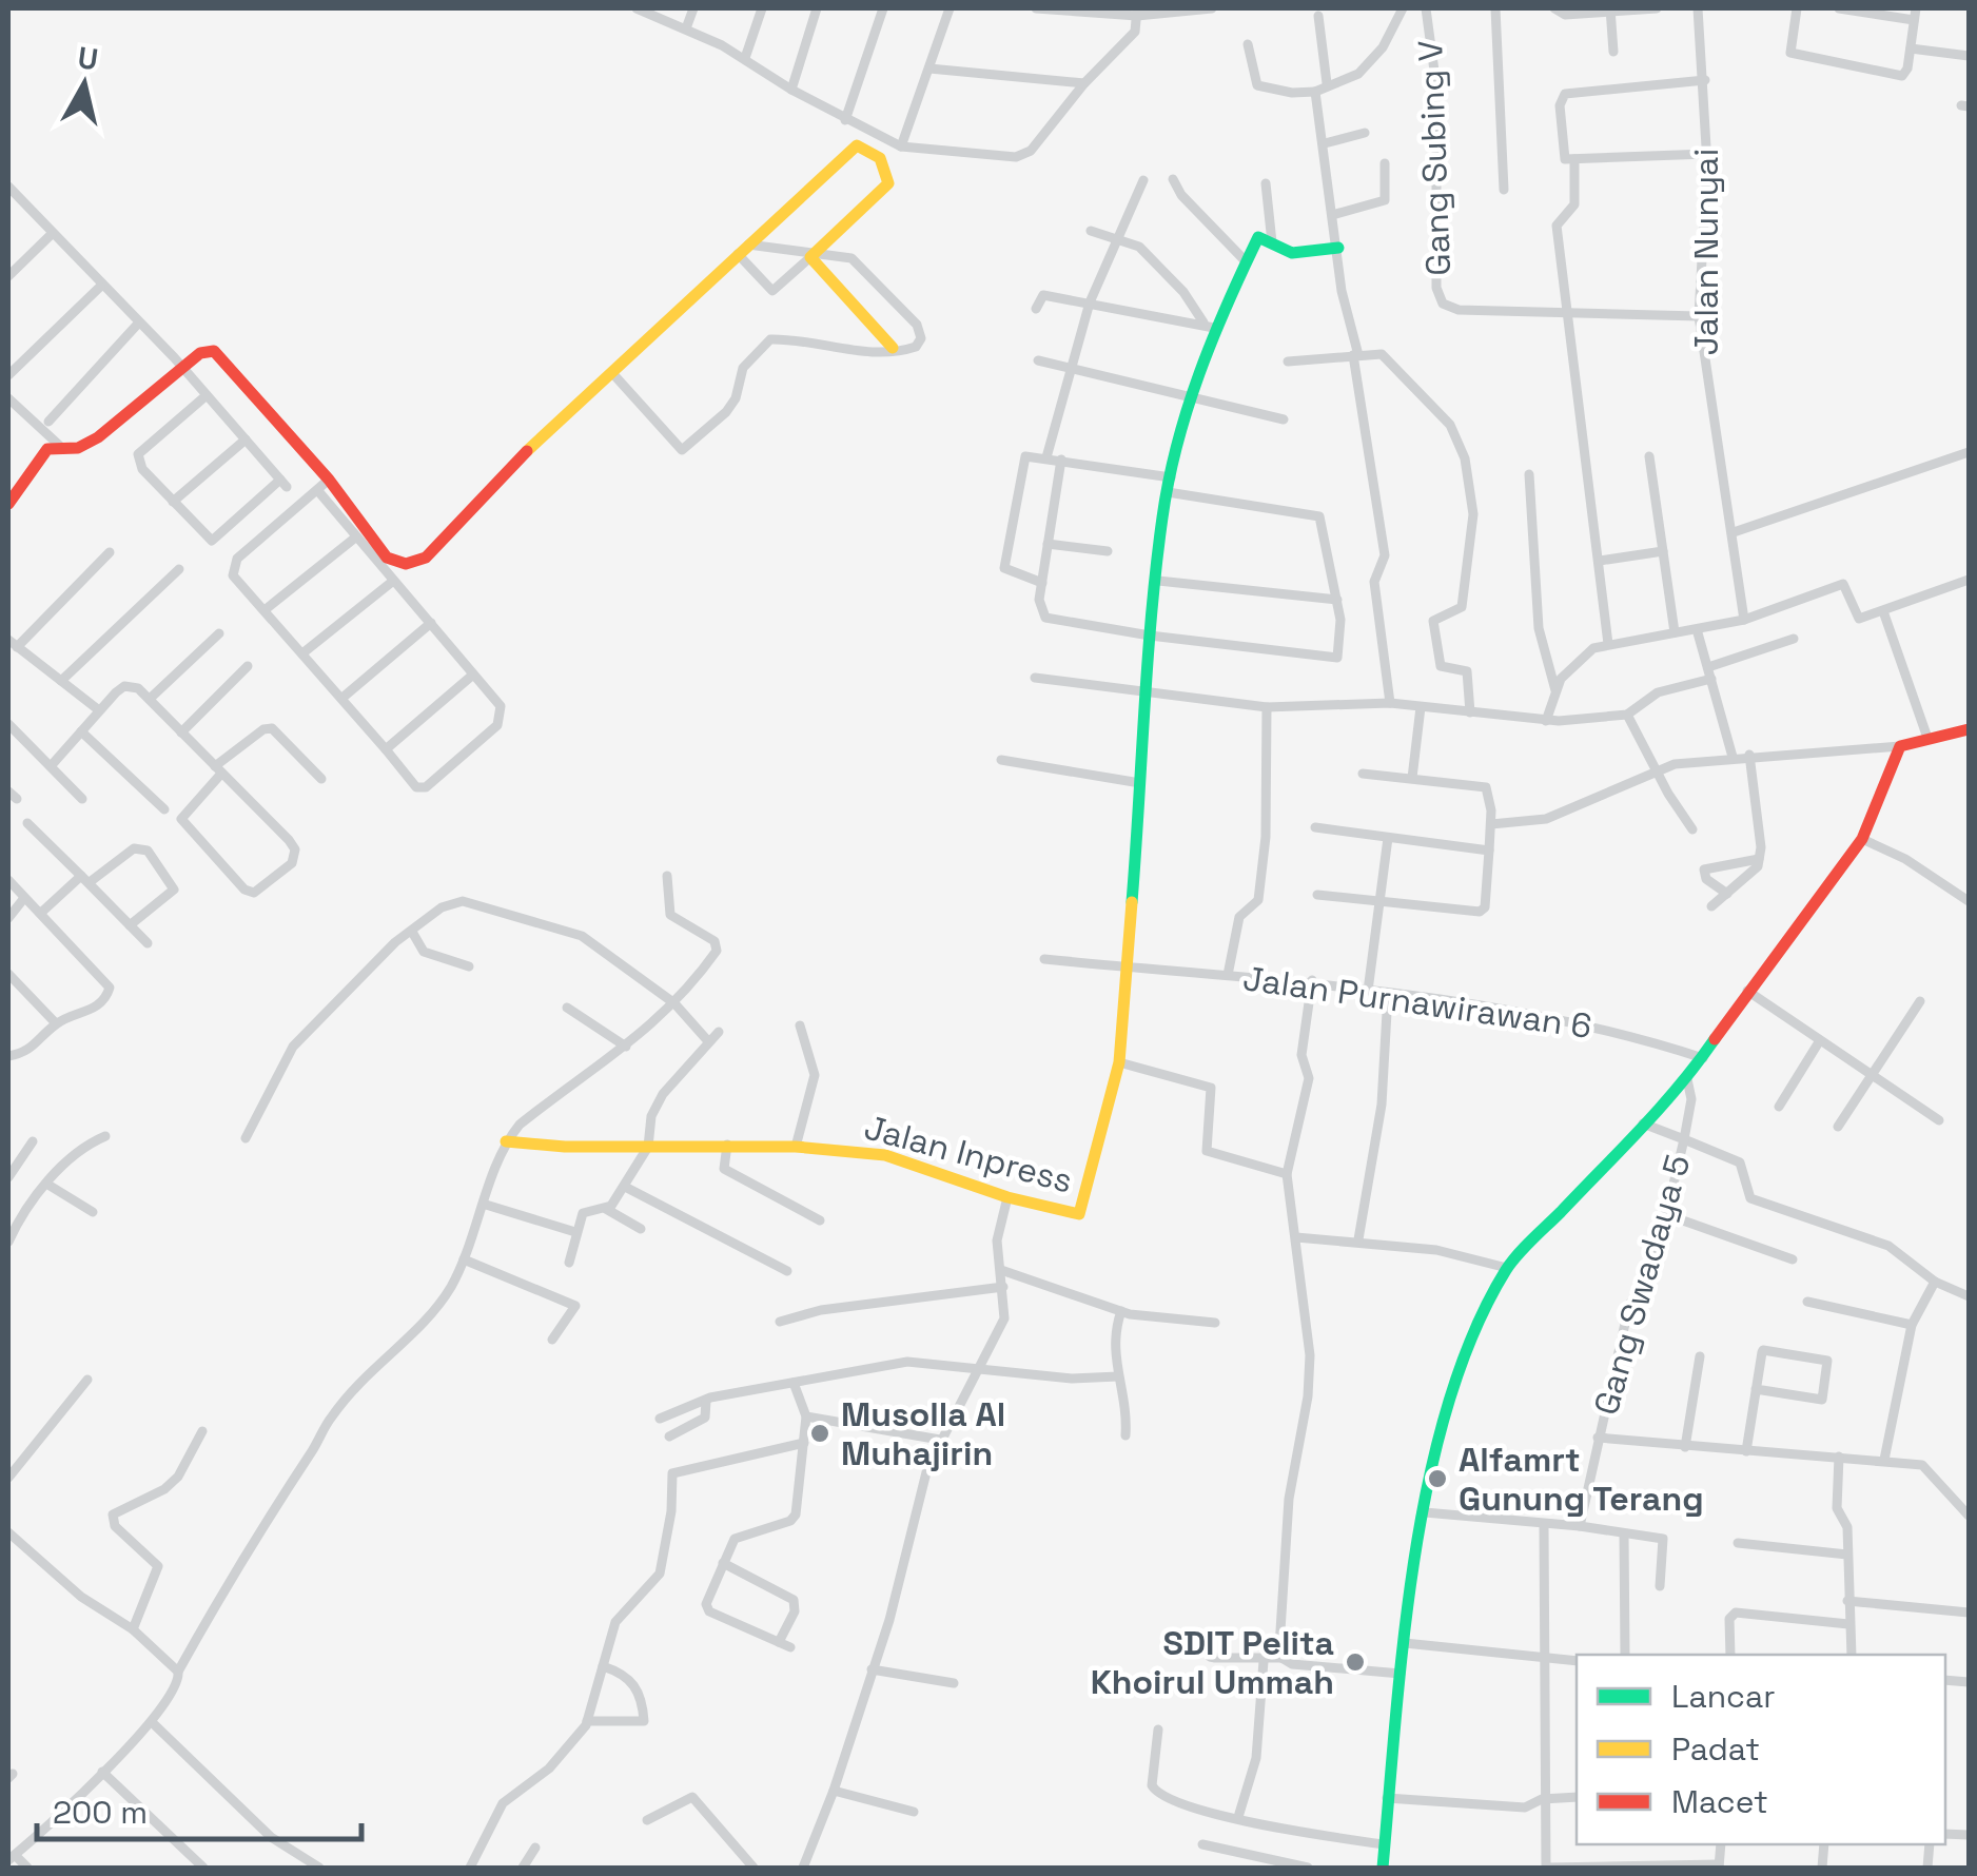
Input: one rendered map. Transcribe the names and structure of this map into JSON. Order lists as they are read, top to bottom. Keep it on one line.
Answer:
{"streets":{"street":["Gang Subing V","Jalan Nunyai","Jalan Purnawirawan 6","Jalan Inpress","Gang Swadaya 5"]},"crossings":[["Gang Subing V","Jalan Nunyai"],["Jalan Purnawirawan 6","Jalan Inpress"]],"places":["Musolla Al Muhajirin","Alfamrt Gunung Terang","SDIT Pelita Khoirul Ummah"],"legend":["Lancar","Padat","Macet"],"scale_bar":"200 m","north":"top"}
